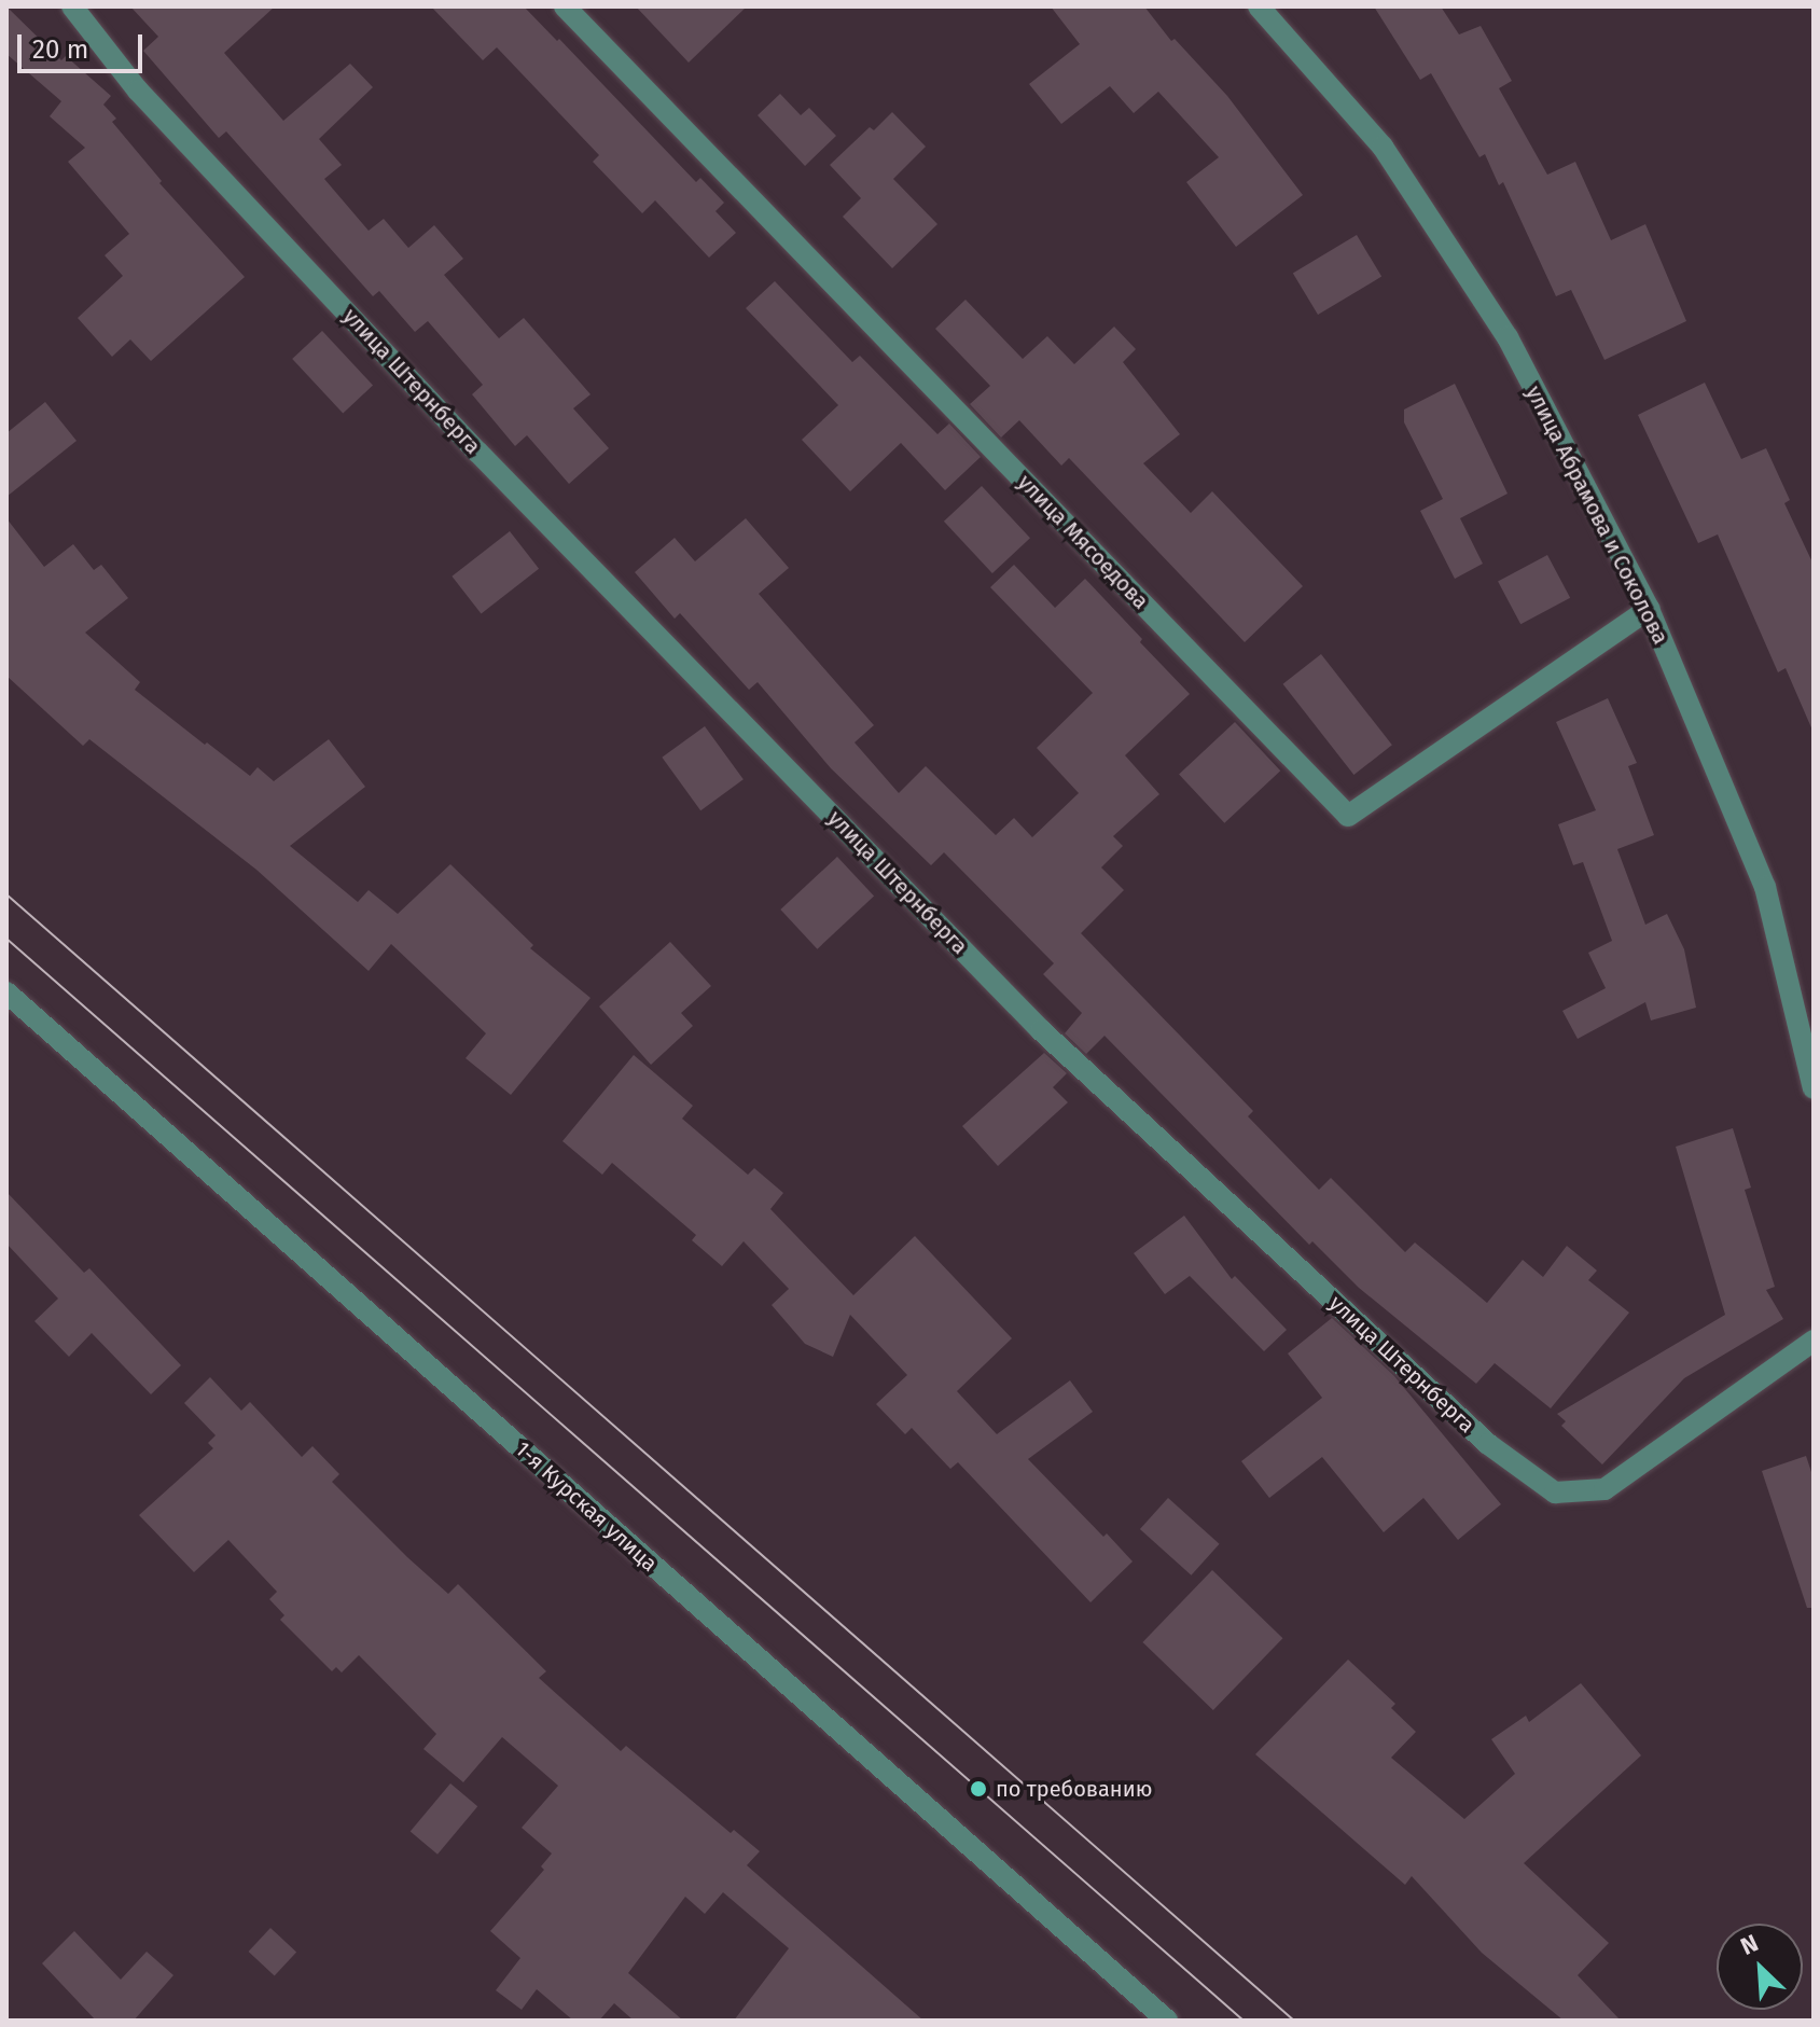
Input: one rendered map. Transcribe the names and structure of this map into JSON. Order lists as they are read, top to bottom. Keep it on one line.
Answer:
{"streets":{"street":["улица Штернберга","улица Абрамова и Соколова","улица Мясоедова","1-я Курская улица"]},"crossings":[["улица Абрамова и Соколова","улица Мясоедова"]],"places":["по требованию"],"scale_bar":"20 m","north":"top left"}
